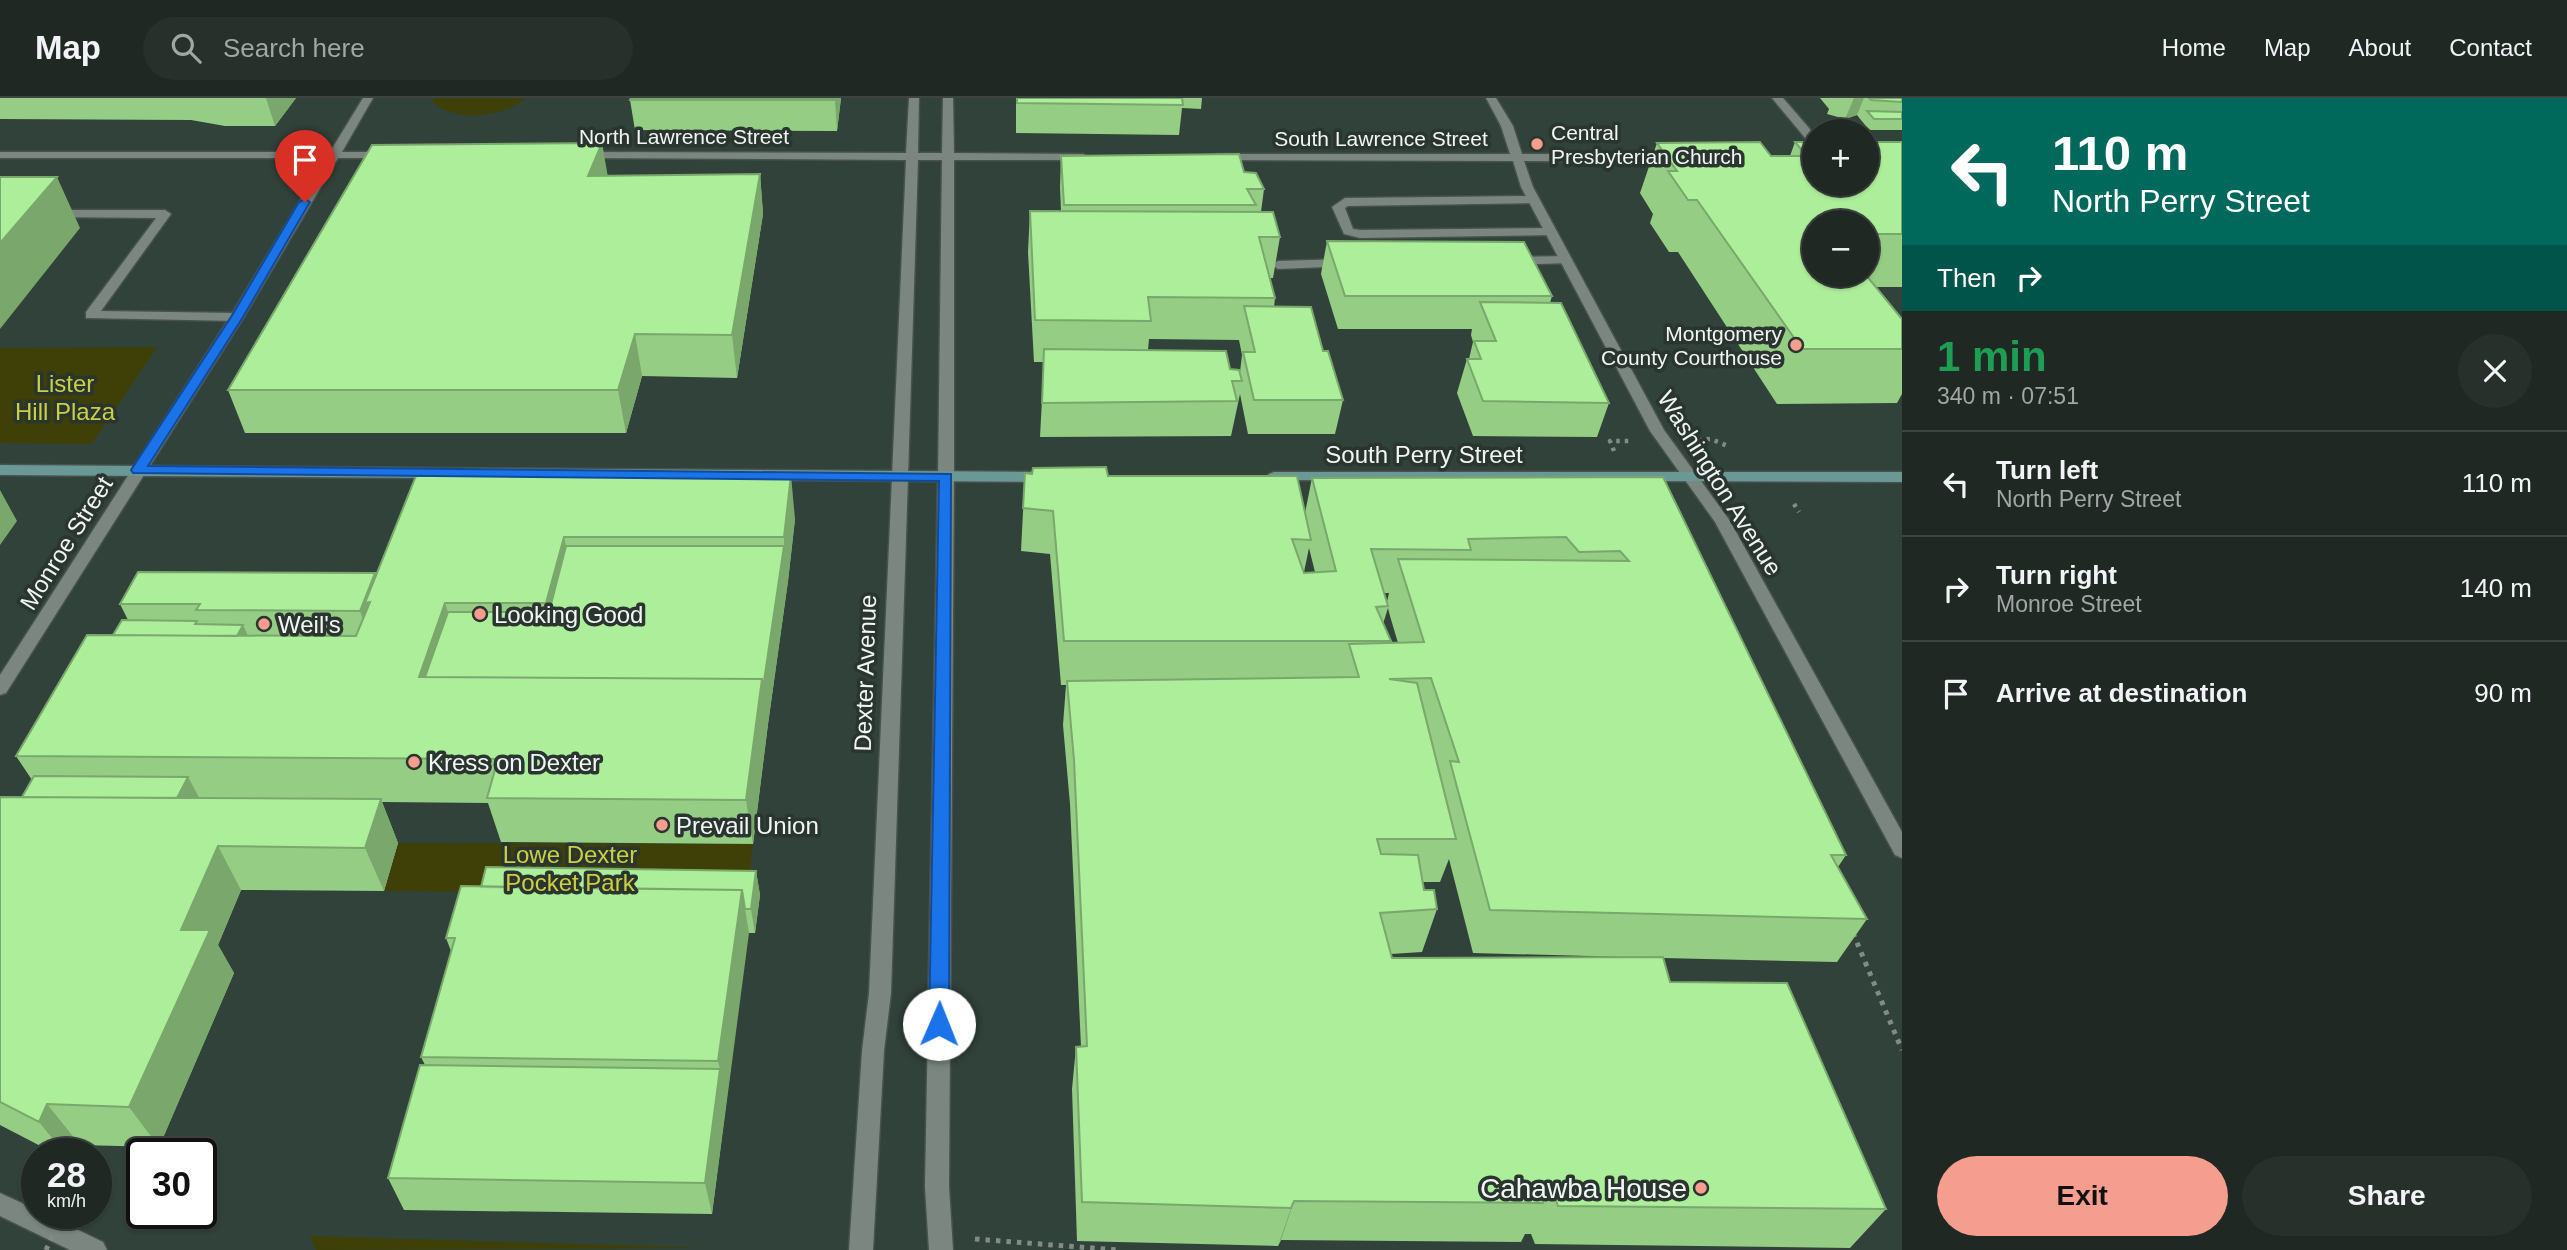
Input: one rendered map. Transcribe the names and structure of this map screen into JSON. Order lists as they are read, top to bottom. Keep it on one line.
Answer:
{"streets":{"main road":["South Perry Street"],"street":["North Lawrence Street","South Lawrence Street","Washington Avenue","Monroe Street","Dexter Avenue"]},"crossings":[["North Lawrence Street","Dexter Avenue"],["South Lawrence Street","Washington Avenue"],["South Perry Street","Washington Avenue"]],"parks":["Lister Hill Plaza","Lowe Dexter Pocket Park"],"places":["Central Presbyterian Church","Montgomery County Courthouse","Looking Good","Weil's","Kress on Dexter","Prevail Union","Cahawba House"],"page":{"header":"Map","search":"Search here","nav":["Home","Map","About","Contact"],"turn":["110 m","North Perry Street"],"map_buttons":["+","−"],"then":"Then","heading":["1 min","340 m · 07:51"],"list":[{"name":"Turn left","note":"North Perry Street","value":"110 m"},{"name":"Turn right","note":"Monroe Street","value":"140 m"},{"name":"Arrive at destination","value":"90 m"}],"speed":"28 km/h","limit":"30","buttons":["Exit","Share"]}}
